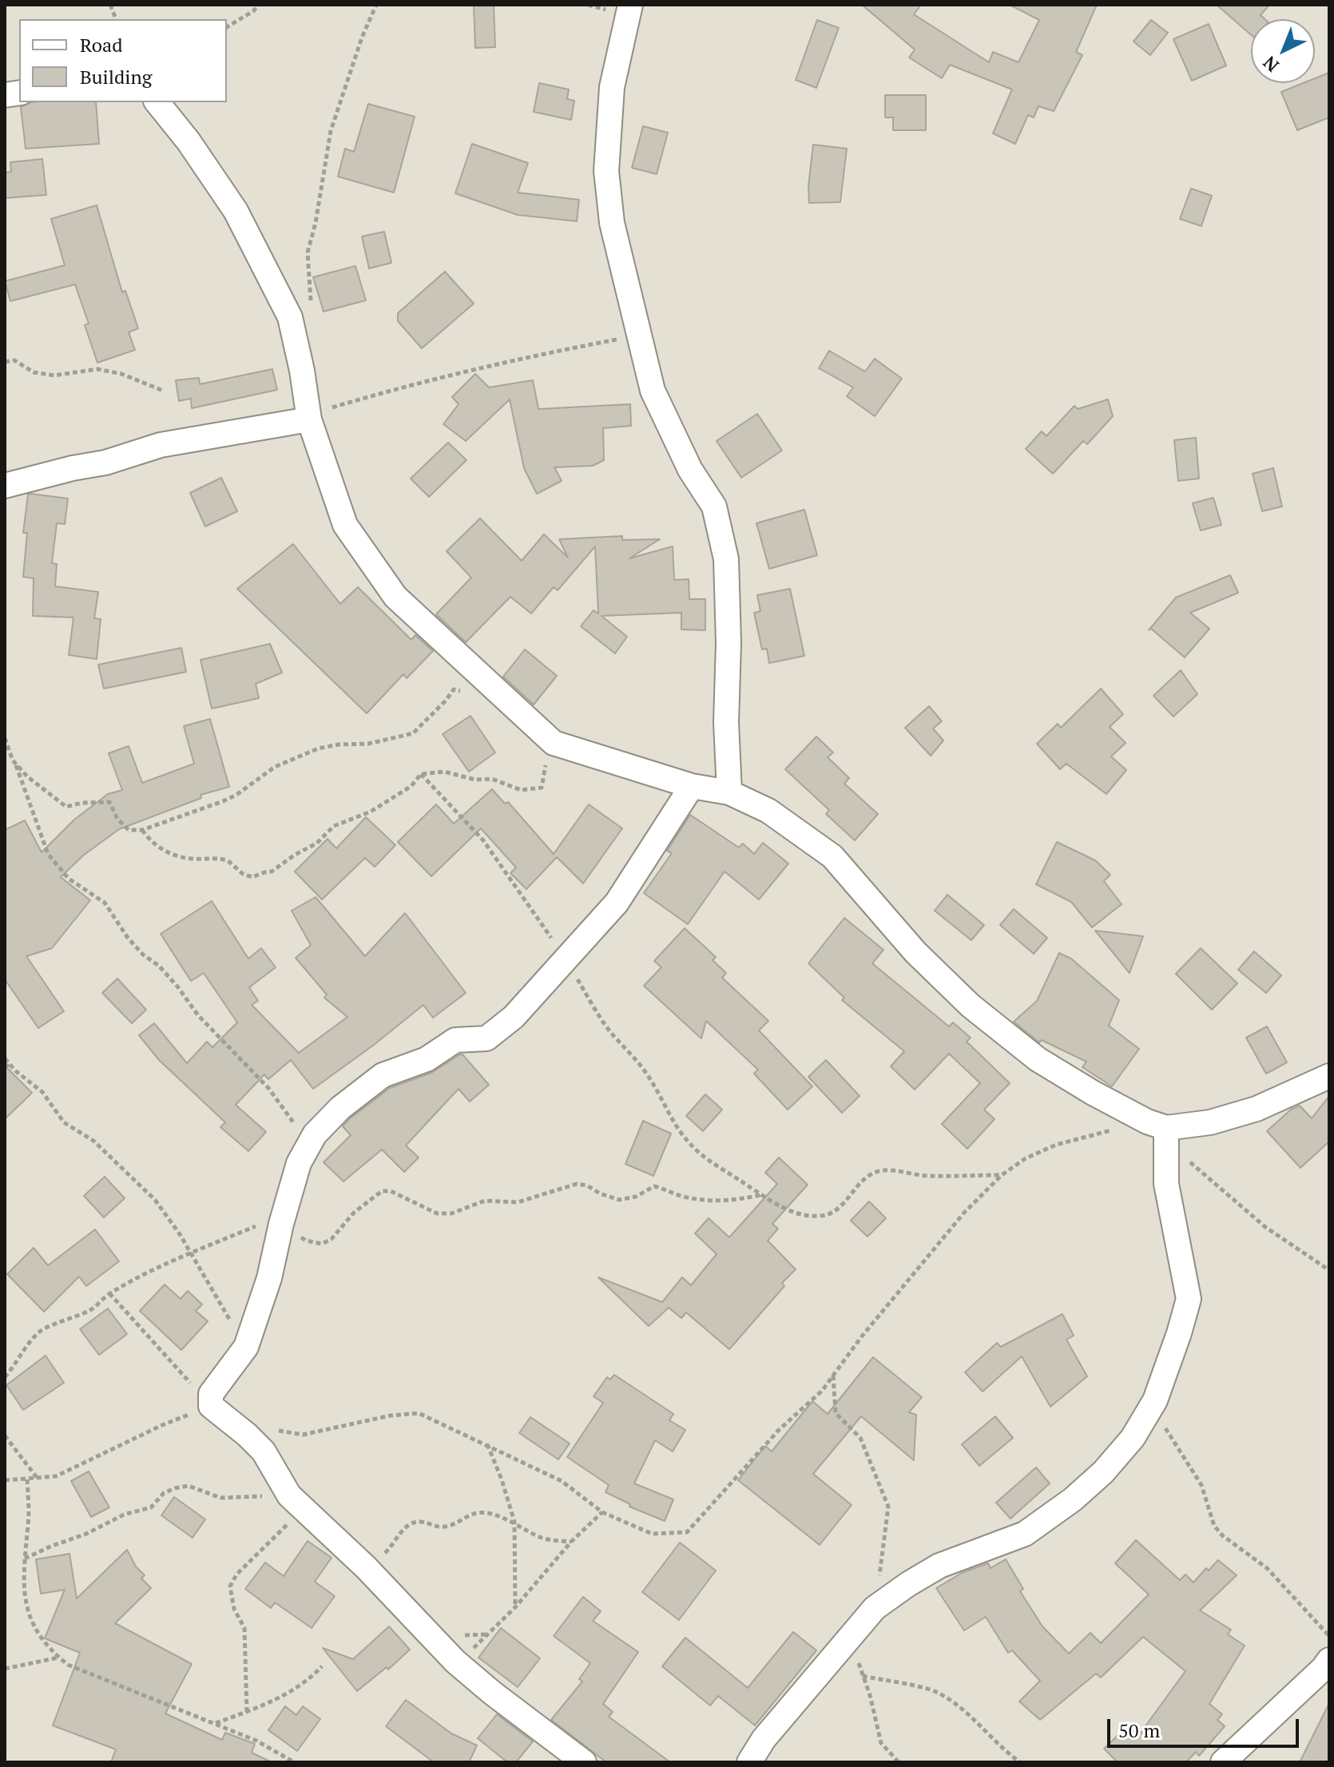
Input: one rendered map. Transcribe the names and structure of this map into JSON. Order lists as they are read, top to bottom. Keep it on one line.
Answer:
{"legend":["Road","Building"],"scale_bar":"50 m","north":"bottom left"}
